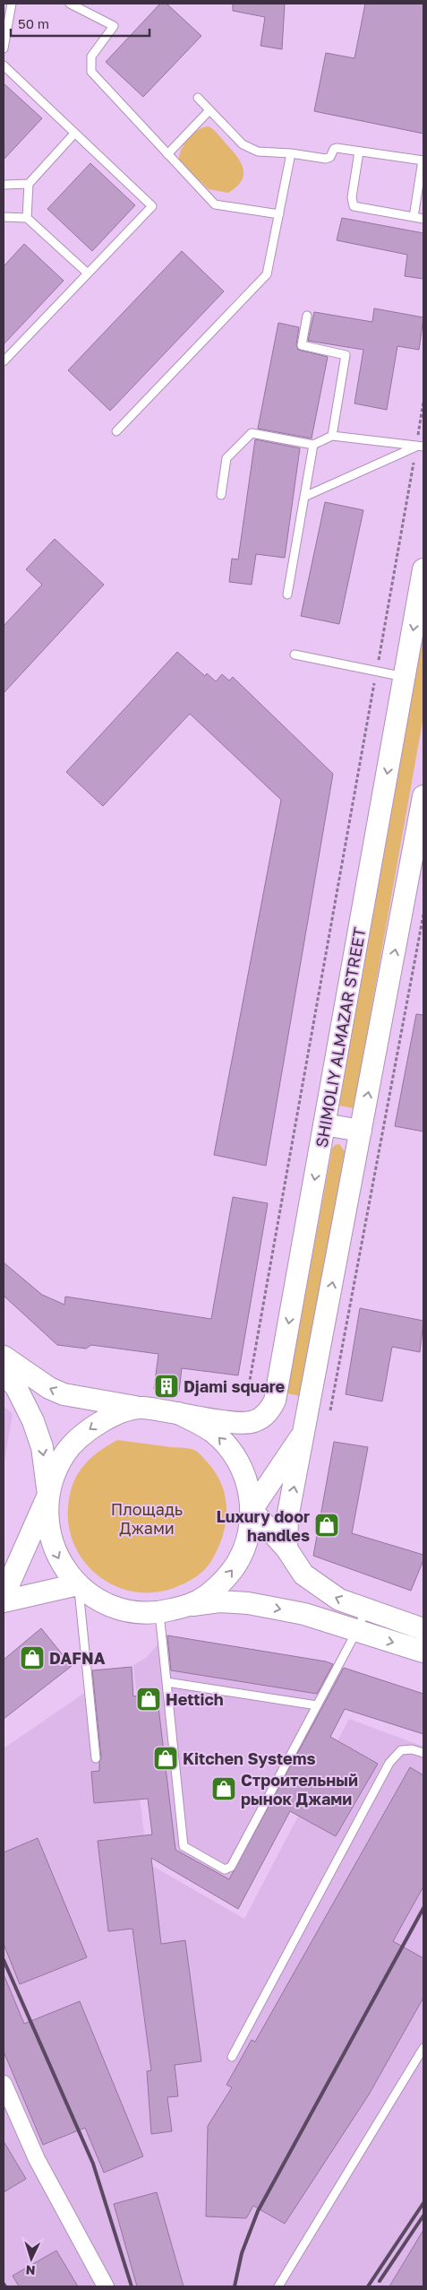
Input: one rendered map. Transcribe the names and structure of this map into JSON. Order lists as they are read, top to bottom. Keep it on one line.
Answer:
{"streets":{"main road":["SHIMOLIY ALMAZAR STREET"]},"parks":["Площадь Джами"],"places":{"building":["Djami square"],"shop":["Luxury door handles","DAFNA","Hettich","Kitchen Systems","Строительный рынок Джами"]},"scale_bar":"50 m","north":"bottom"}
